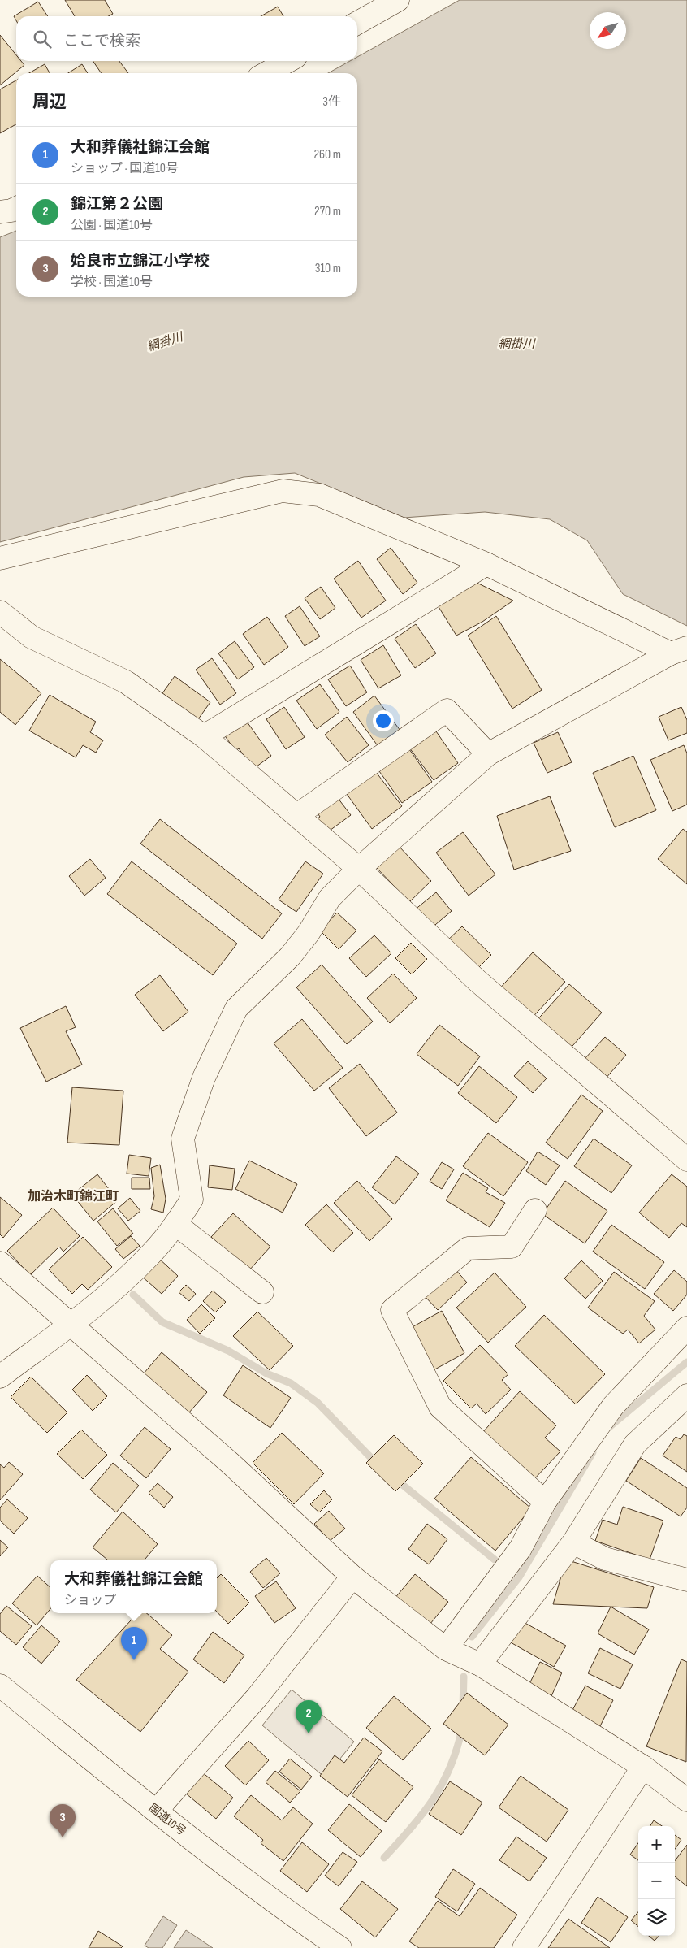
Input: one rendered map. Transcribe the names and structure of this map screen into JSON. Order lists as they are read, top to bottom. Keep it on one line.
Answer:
{"streets":{"main road":["国道10号"]},"districts":["加治木町錦江町"],"water":["網掛川"],"north":"bottom left","page":{"search":"ここで検索","heading":["周辺","3件"],"list":[{"mark":"1","name":"大和葬儀社錦江会館","note":"ショップ · 国道10号","value":"260 m"},{"mark":"2","name":"錦江第２公園","note":"公園 · 国道10号","value":"270 m"},{"mark":"3","name":"姶良市立錦江小学校","note":"学校 · 国道10号","value":"310 m"}],"popup":["大和葬儀社錦江会館","ショップ"],"pins":["1","2","3"],"map_buttons":["+","−"]}}
